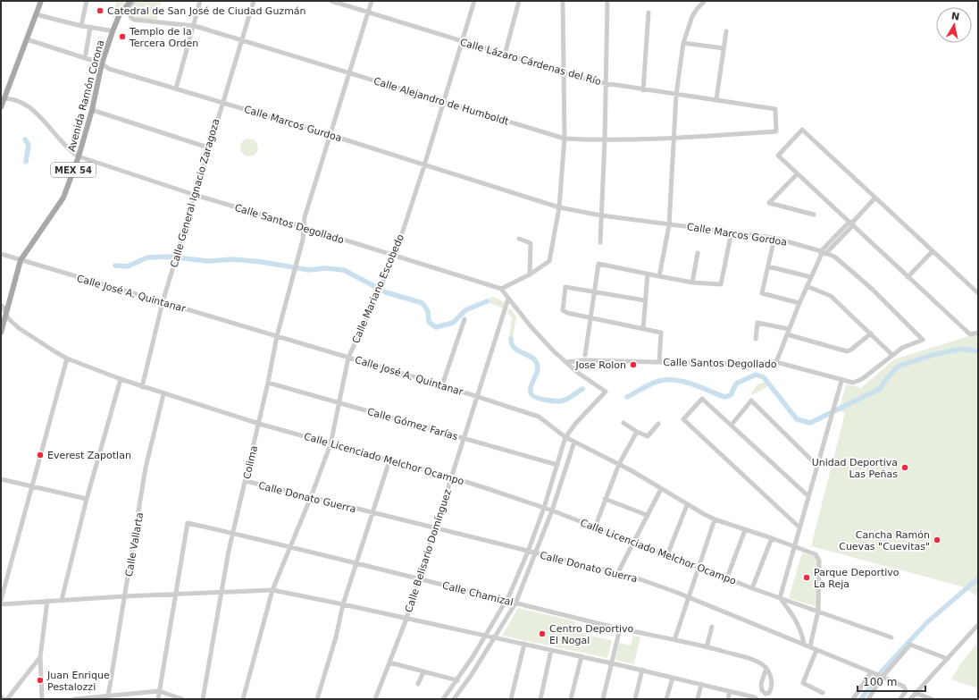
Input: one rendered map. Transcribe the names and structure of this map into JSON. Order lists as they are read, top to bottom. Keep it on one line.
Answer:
{"streets":{"main road":["Avenida Ramón Corona","MEX 54"],"street":["Calle Lázaro Cárdenas del Río","Calle Alejandro de Humboldt","Calle Marcos Gurdoa","Calle General Ignacio Zaragoza","Calle Santos Degollado","Calle Marcos Gordoa","Calle Mariano Escobedo","Calle José A. Quintanar","Calle Gómez Farías","Calle Licenciado Melchor Ocampo","Colima","Calle Donato Guerra","Calle Vallarta","Calle Belisario Domínguez","Calle Chamizal"]},"crossings":[["Calle Lázaro Cárdenas del Río","Calle Alejandro de Humboldt"],["Calle Lázaro Cárdenas del Río","Calle Mariano Escobedo"],["Calle Lázaro Cárdenas del Río","Colima"],["Avenida Ramón Corona","Calle Marcos Gurdoa"],["Avenida Ramón Corona","Calle Santos Degollado"],["Avenida Ramón Corona","Calle José A. Quintanar"],["Avenida Ramón Corona","Calle Licenciado Melchor Ocampo"],["Calle Alejandro de Humboldt","Calle General Ignacio Zaragoza"],["Calle Alejandro de Humboldt","Calle Mariano Escobedo"],["Calle Alejandro de Humboldt","Colima"],["Calle Marcos Gurdoa","Calle General Ignacio Zaragoza"],["Calle Marcos Gurdoa","Calle Marcos Gordoa"],["Calle Marcos Gurdoa","Calle Mariano Escobedo"],["Calle Marcos Gurdoa","Colima"],["Calle General Ignacio Zaragoza","Calle Santos Degollado"],["Calle General Ignacio Zaragoza","Calle José A. Quintanar"],["Calle General Ignacio Zaragoza","Calle Licenciado Melchor Ocampo"],["Calle Santos Degollado","Calle Marcos Gordoa"],["Calle Santos Degollado","Calle Mariano Escobedo"],["Calle Santos Degollado","Colima"],["Calle Mariano Escobedo","Calle José A. Quintanar"],["Calle Mariano Escobedo","Calle Gómez Farías"],["Calle Mariano Escobedo","Calle Licenciado Melchor Ocampo"],["Calle Mariano Escobedo","Calle Donato Guerra"],["Calle Mariano Escobedo","Calle Chamizal"],["Calle José A. Quintanar","Calle Licenciado Melchor Ocampo"],["Calle José A. Quintanar","Colima"],["Calle José A. Quintanar","Calle Donato Guerra"],["Calle José A. Quintanar","Calle Belisario Domínguez"],["Calle Gómez Farías","Colima"],["Calle Gómez Farías","Calle Belisario Domínguez"],["Calle Licenciado Melchor Ocampo","Colima"],["Calle Licenciado Melchor Ocampo","Calle Vallarta"],["Calle Licenciado Melchor Ocampo","Calle Belisario Domínguez"],["Colima","Calle Donato Guerra"],["Colima","Calle Chamizal"],["Calle Donato Guerra","Calle Belisario Domínguez"],["Calle Belisario Domínguez","Calle Chamizal"]],"places":["Catedral de San José de Ciudad Guzmán","Templo de la Tercera Orden","Jose Rolon","Everest Zapotlan","Unidad Deportiva Las Peñas","Cancha Ramón Cuevas \"Cuevitas\"","Parque Deportivo La Reja","Centro Deportivo El Nogal","Juan Enrique Pestalozzi"],"scale_bar":"100 m","north":"top"}
